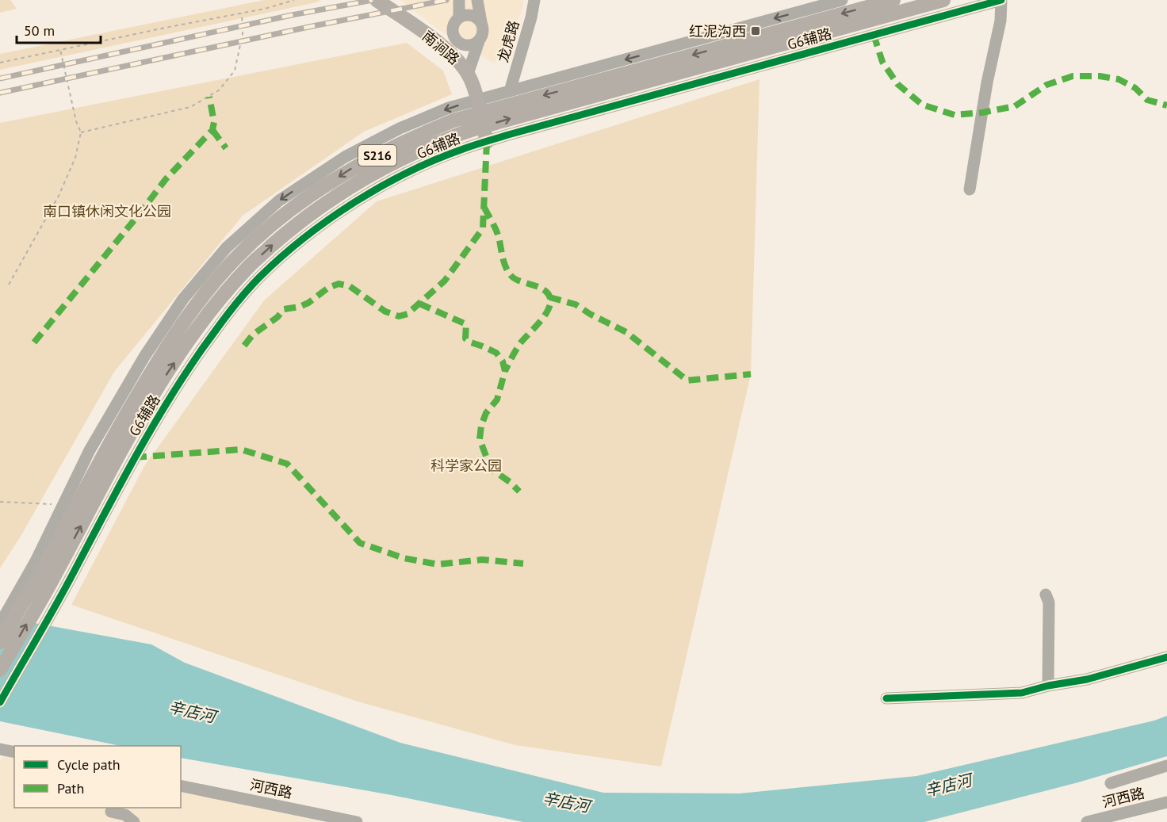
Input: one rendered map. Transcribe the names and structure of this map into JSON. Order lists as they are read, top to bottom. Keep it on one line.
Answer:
{"streets":{"main road":["G6辅路","南涧路","S216"],"street":["龙虎路","河西路"]},"crossings":[["G6辅路","龙虎路"],["G6辅路","南涧路"]],"water":["辛店河"],"parks":["南口镇休闲文化公园","科学家公园"],"places":{"transit":["红泥沟西"]},"legend":["Cycle path","Path"],"scale_bar":"50 m"}
